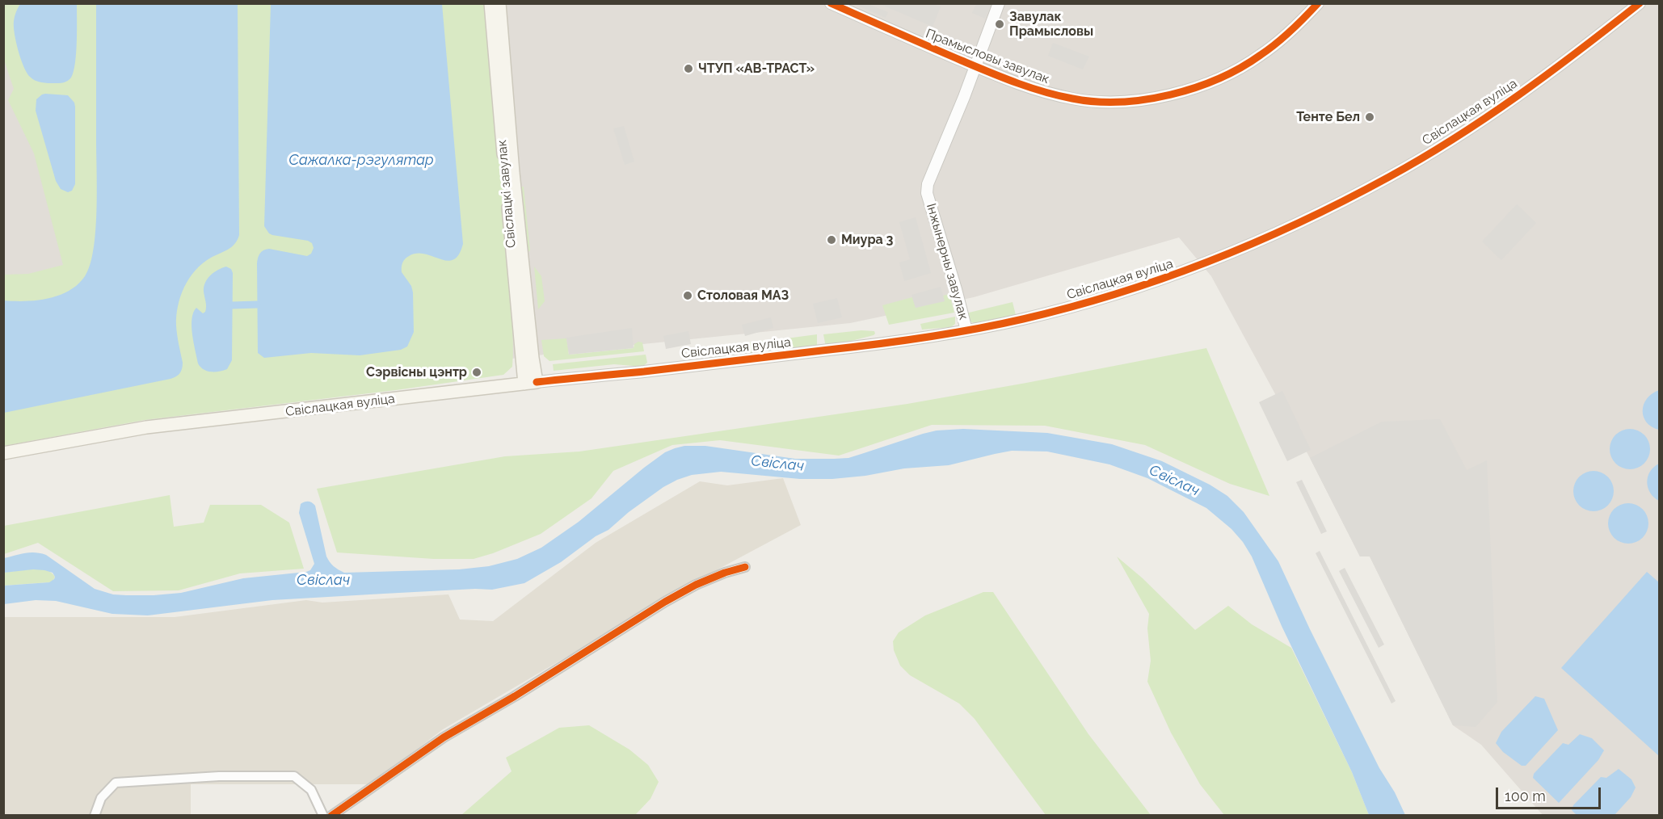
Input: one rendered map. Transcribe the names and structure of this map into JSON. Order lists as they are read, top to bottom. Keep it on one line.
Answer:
{"streets":{"main road":["Свіслацкая вуліца","Свіслацкі завулак"],"street":["Прамысловы завулак","Інжынерны завулак"]},"crossings":[["Прамысловы завулак","Інжынерны завулак"],["Свіслацкая вуліца","Свіслацкі завулак"],["Свіслацкая вуліца","Інжынерны завулак"]],"water":["Сажалка-рэгулятар","Свіслач"],"places":["Завулак Прамысловы","ЧТУП «АВ-ТРАСТ»","Тенте Бел","Миура 3","Столовая МАЗ","Сэрвісны цэнтр"],"scale_bar":"100 m"}
